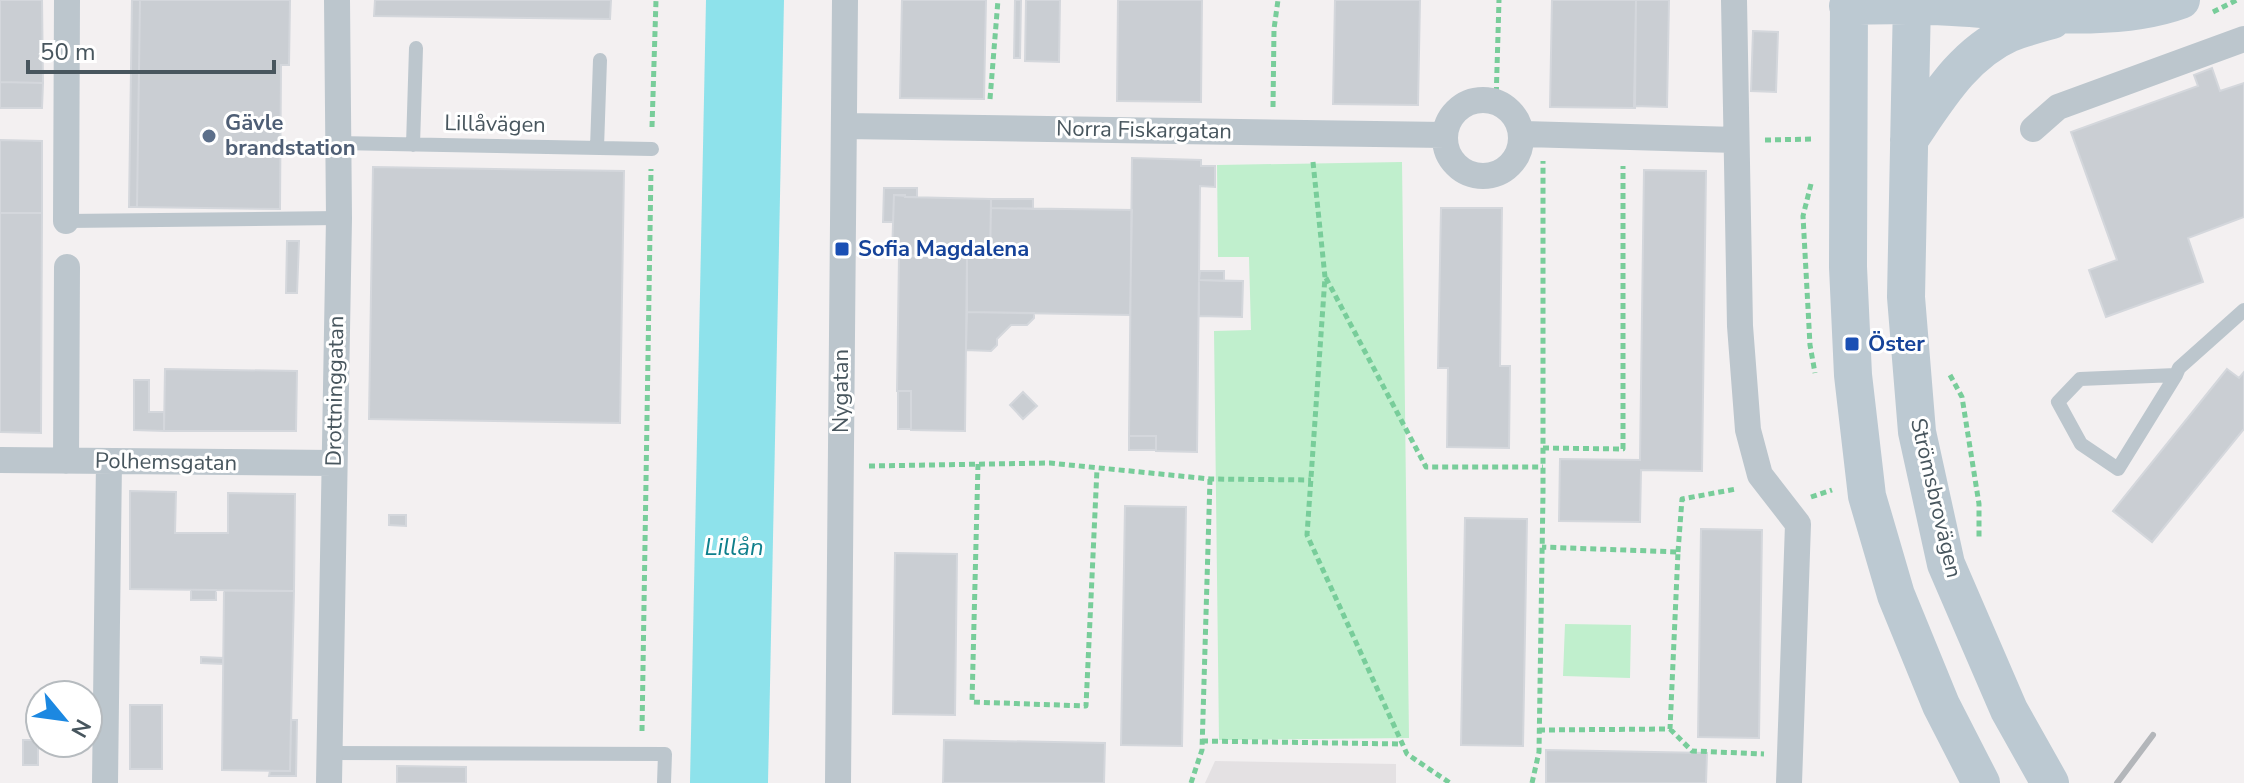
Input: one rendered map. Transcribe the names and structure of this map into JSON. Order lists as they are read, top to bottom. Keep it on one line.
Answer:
{"streets":{"main road":["Strömsbrovägen"],"street":["Norra Fiskargatan","Drottninggatan","Nygatan","Polhemsgatan"],"lane":["Lillåvägen"]},"crossings":[["Lillåvägen","Drottninggatan"],["Norra Fiskargatan","Nygatan"],["Drottninggatan","Polhemsgatan"]],"water":["Lillån"],"places":{"other":["Gävle brandstation"],"transit":["Sofia Magdalena","Öster"]},"scale_bar":"50 m","north":"bottom right"}
